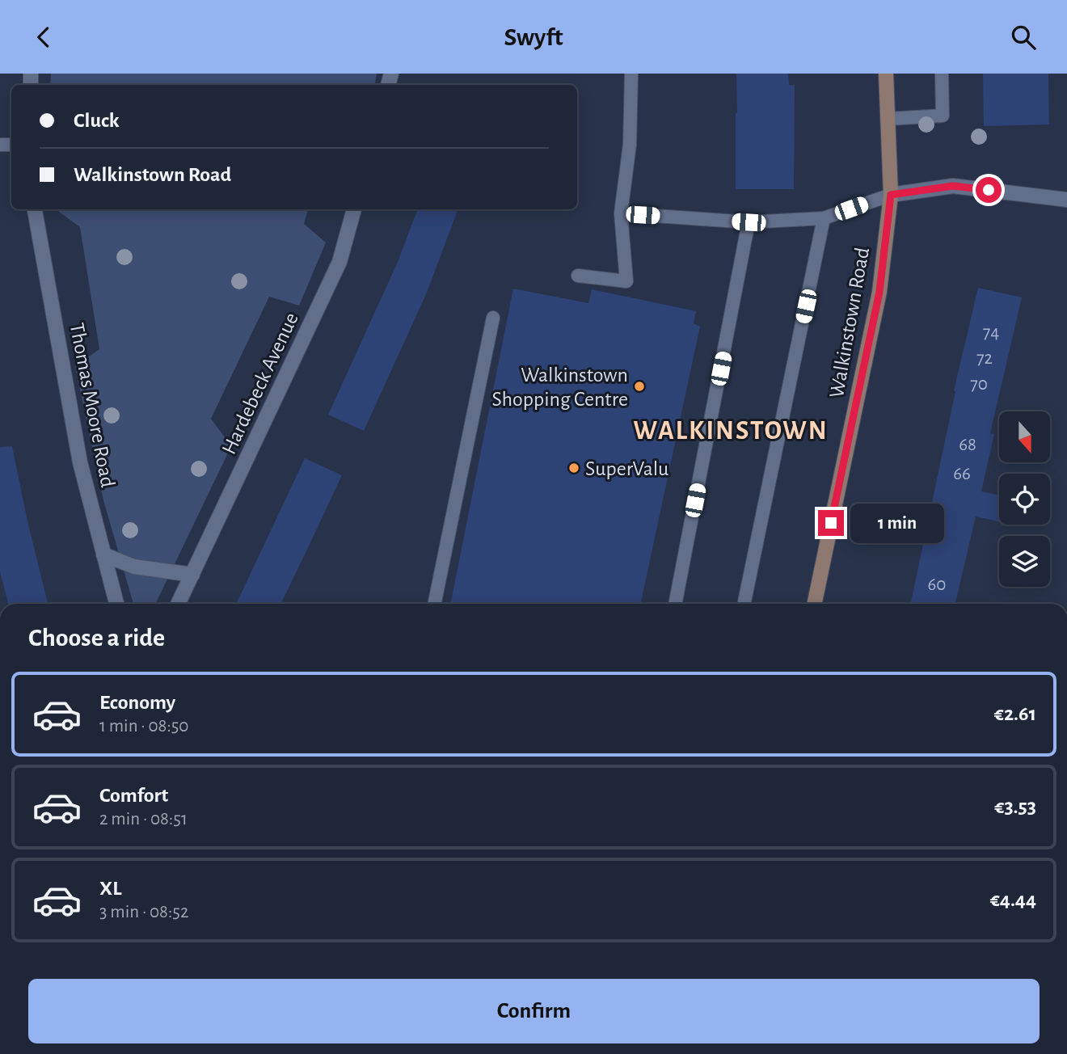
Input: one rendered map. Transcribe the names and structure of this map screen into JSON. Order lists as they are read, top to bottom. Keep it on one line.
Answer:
{"streets":{"main road":["Walkinstown Road"],"street":["Hardebeck Avenue","Thomas Moore Road"]},"districts":["WALKINSTOWN"],"places":["Walkinstown Shopping Centre","SuperValu"],"house_numbers":["74","72","70","68","66","60"],"north":"bottom","page":{"header":"Swyft","banner":["Cluck","Walkinstown Road"],"bubble":"1 min","heading":"Choose a ride","list":[{"name":"Economy","note":"1 min · 08:50","value":"€2.61"},{"name":"Comfort","note":"2 min · 08:51","value":"€3.53"},{"name":"XL","note":"3 min · 08:52","value":"€4.44"}],"buttons":"Confirm"}}
